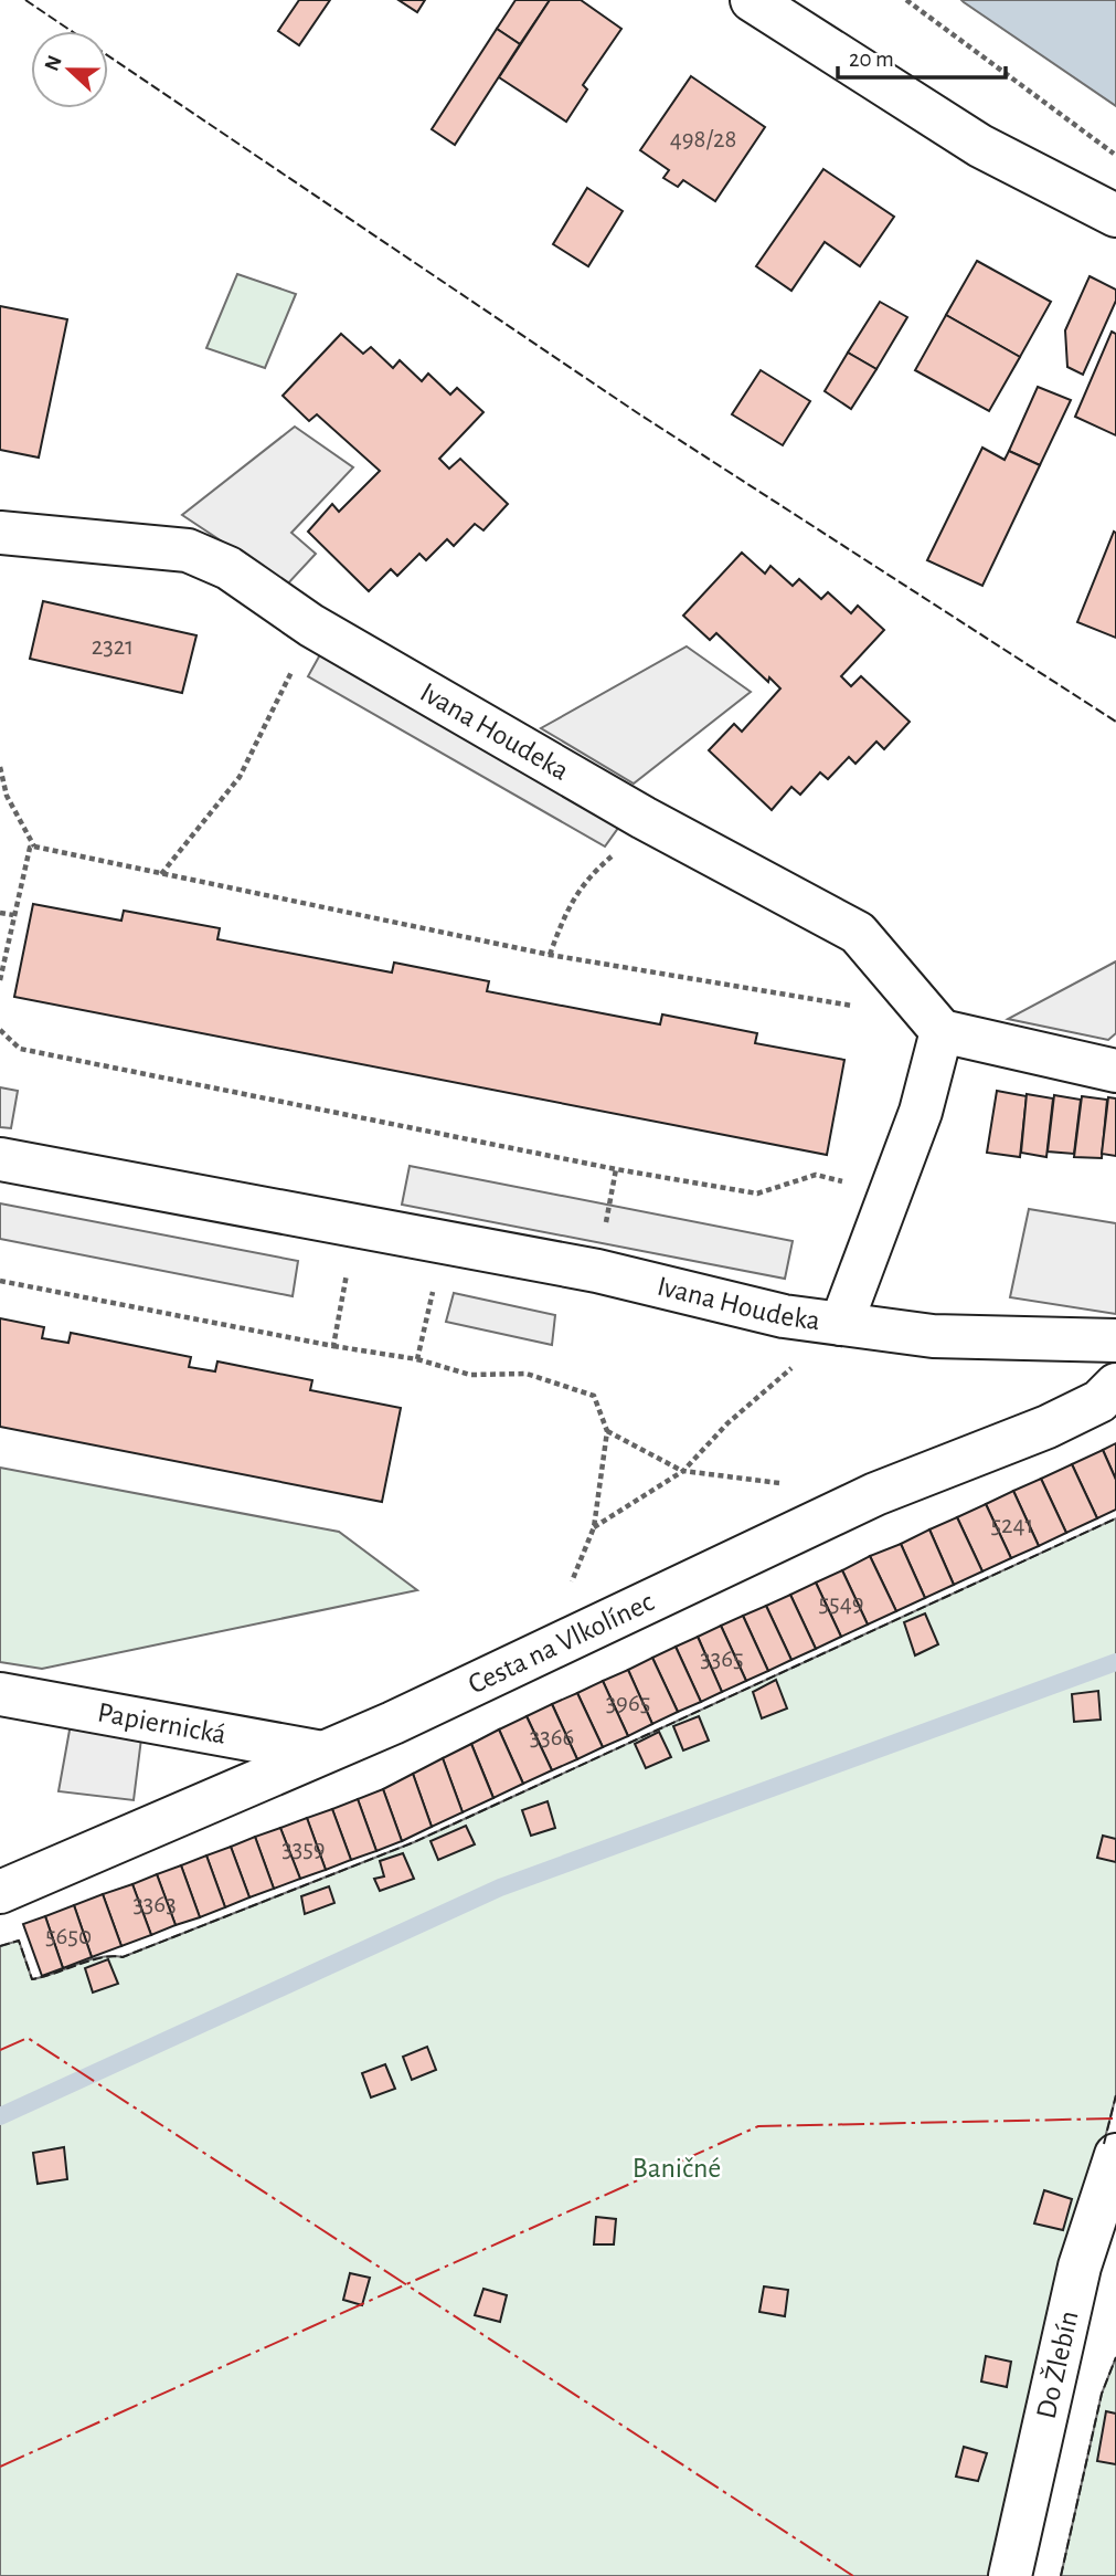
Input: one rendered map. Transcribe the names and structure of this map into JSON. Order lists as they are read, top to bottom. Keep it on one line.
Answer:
{"streets":{"street":["Ivana Houdeka","Cesta na Vlkolínec","Papiernická","Do Žlebín"]},"crossings":[["Cesta na Vlkolínec","Papiernická"]],"parks":["Baničné"],"house_numbers":["498/28","2321","5241","5549","3365","3965","3366","3359","3363","5650"],"scale_bar":"20 m","north":"left"}
